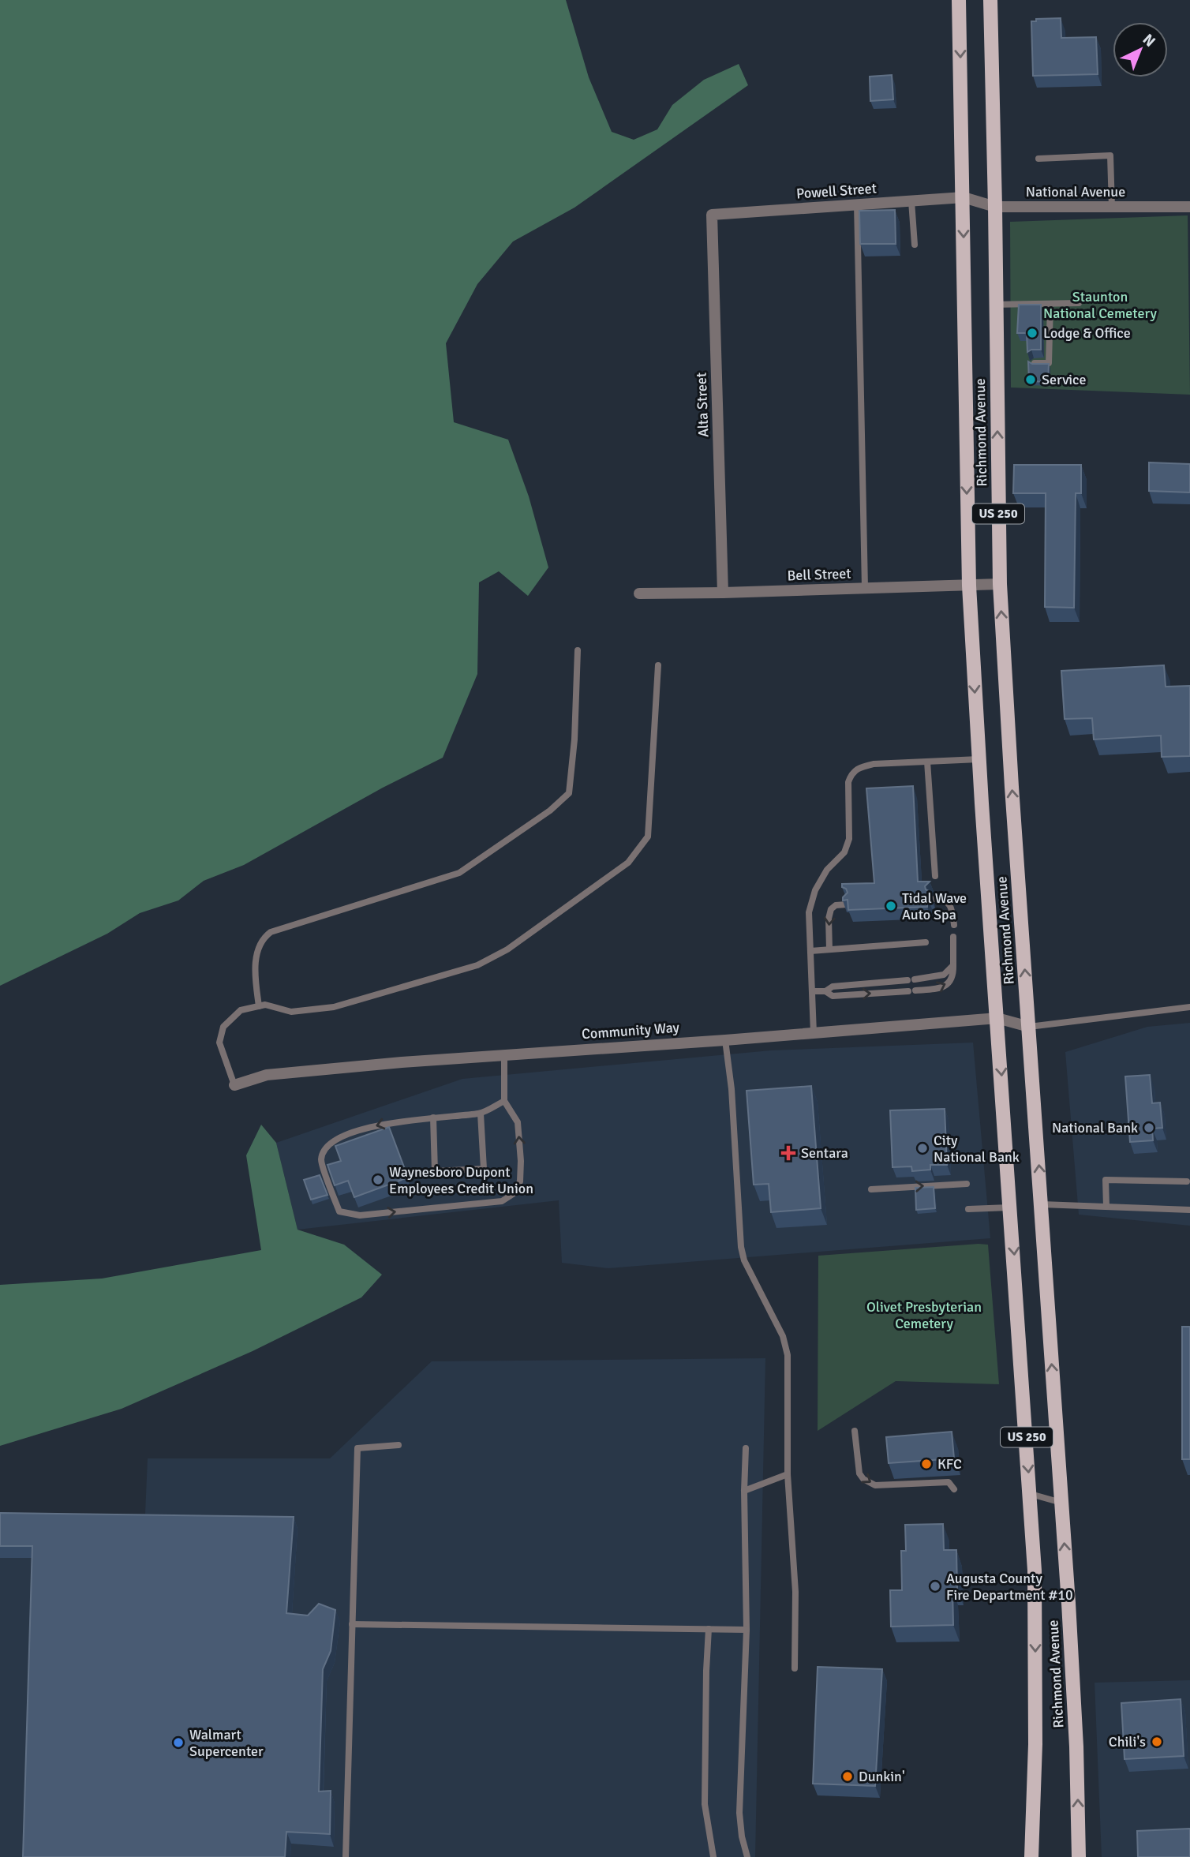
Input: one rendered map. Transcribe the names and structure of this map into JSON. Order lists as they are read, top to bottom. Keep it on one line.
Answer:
{"streets":{"main road":["Richmond Avenue","US 250"],"street":["Powell Street","National Avenue","Alta Street","Bell Street","Community Way"]},"crossings":[["Powell Street","National Avenue"],["Powell Street","Alta Street"],["Powell Street","Richmond Avenue"],["National Avenue","Richmond Avenue"],["Alta Street","Bell Street"],["Richmond Avenue","Bell Street"],["Richmond Avenue","Community Way"]],"parks":["Staunton National Cemetery","Olivet Presbyterian Cemetery"],"places":{"other":["Lodge & Office","Service","Tidal Wave Auto Spa","National Bank","City National Bank","Waynesboro Dupont Employees Credit Union","KFC","Augusta County Fire Department #10","Chili's","Walmart Supercenter","Dunkin'"],"health":["Sentara"]},"north":"top right"}
